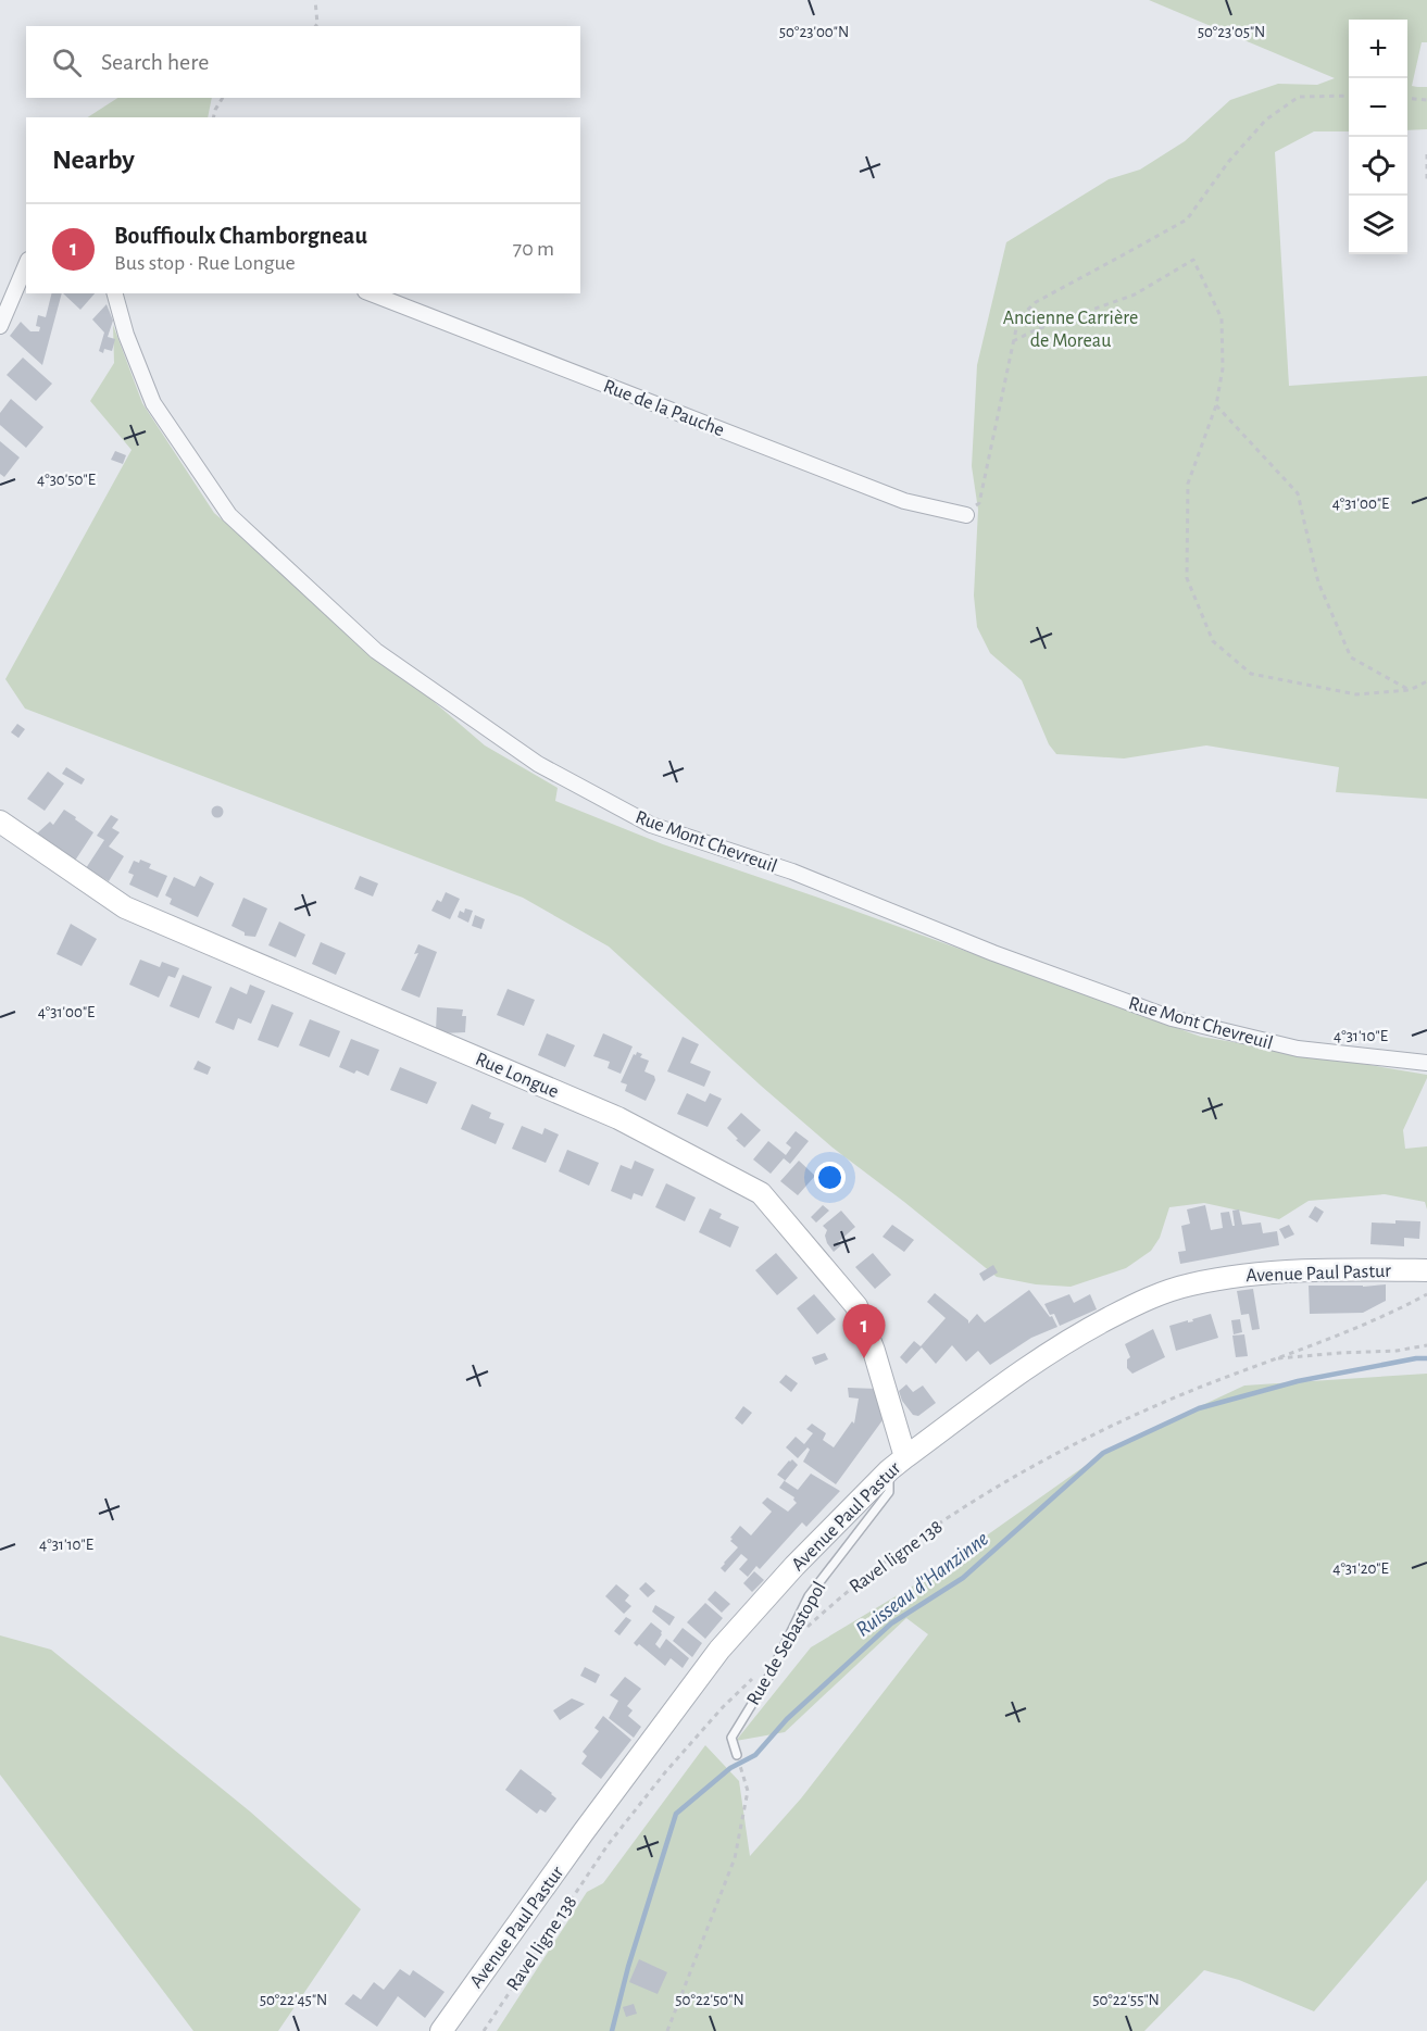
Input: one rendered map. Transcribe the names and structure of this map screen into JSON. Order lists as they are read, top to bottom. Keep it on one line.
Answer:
{"streets":{"main road":["Rue Longue","Avenue Paul Pastur"],"street":["Rue de la Pauche","Rue Mont Chevreuil"],"lane":["Rue de Sebastopol"],"path":["Ravel ligne 138"]},"crossings":[["Rue Longue","Avenue Paul Pastur"],["Rue Longue","Rue de Sebastopol"],["Avenue Paul Pastur","Rue de Sebastopol"]],"water":["Ruisseau d'Hanzinne"],"parks":["Ancienne Carrière de Moreau"],"page":{"map_buttons":["+","−"],"search":"Search here","heading":"Nearby","list":[{"mark":"1","name":"Bouffioulx Chamborgneau","note":"Bus stop · Rue Longue","value":"70 m"}],"pins":"1"},"coordinates":["50°23'00\"N","50°23'05\"N","4°30'50\"E","4°31'00\"E","4°31'10\"E","4°31'20\"E","50°22'45\"N","50°22'50\"N","50°22'55\"N"]}
